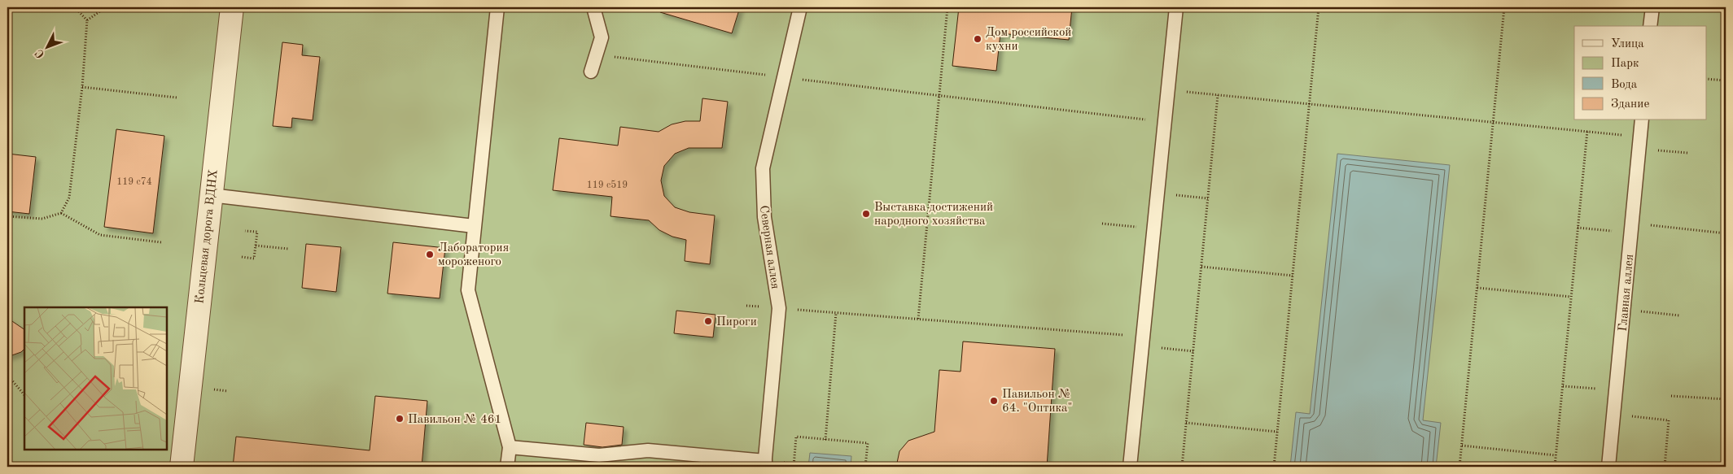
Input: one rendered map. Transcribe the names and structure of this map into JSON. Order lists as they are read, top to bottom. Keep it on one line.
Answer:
{"streets":{"street":["Кольцевая дорога ВДНХ"],"lane":["Северная аллея","Главная аллея"]},"places":["Дом российской кухни","Выставка достижений народного хозяйства","Лаборатория мороженого","Пироги","Павильон № 64. \"Оптика\"","Павильон № 461"],"house_numbers":["119 с74","119 с519"],"legend":["Улица","Парк","Вода","Здание"],"north":"bottom left"}
